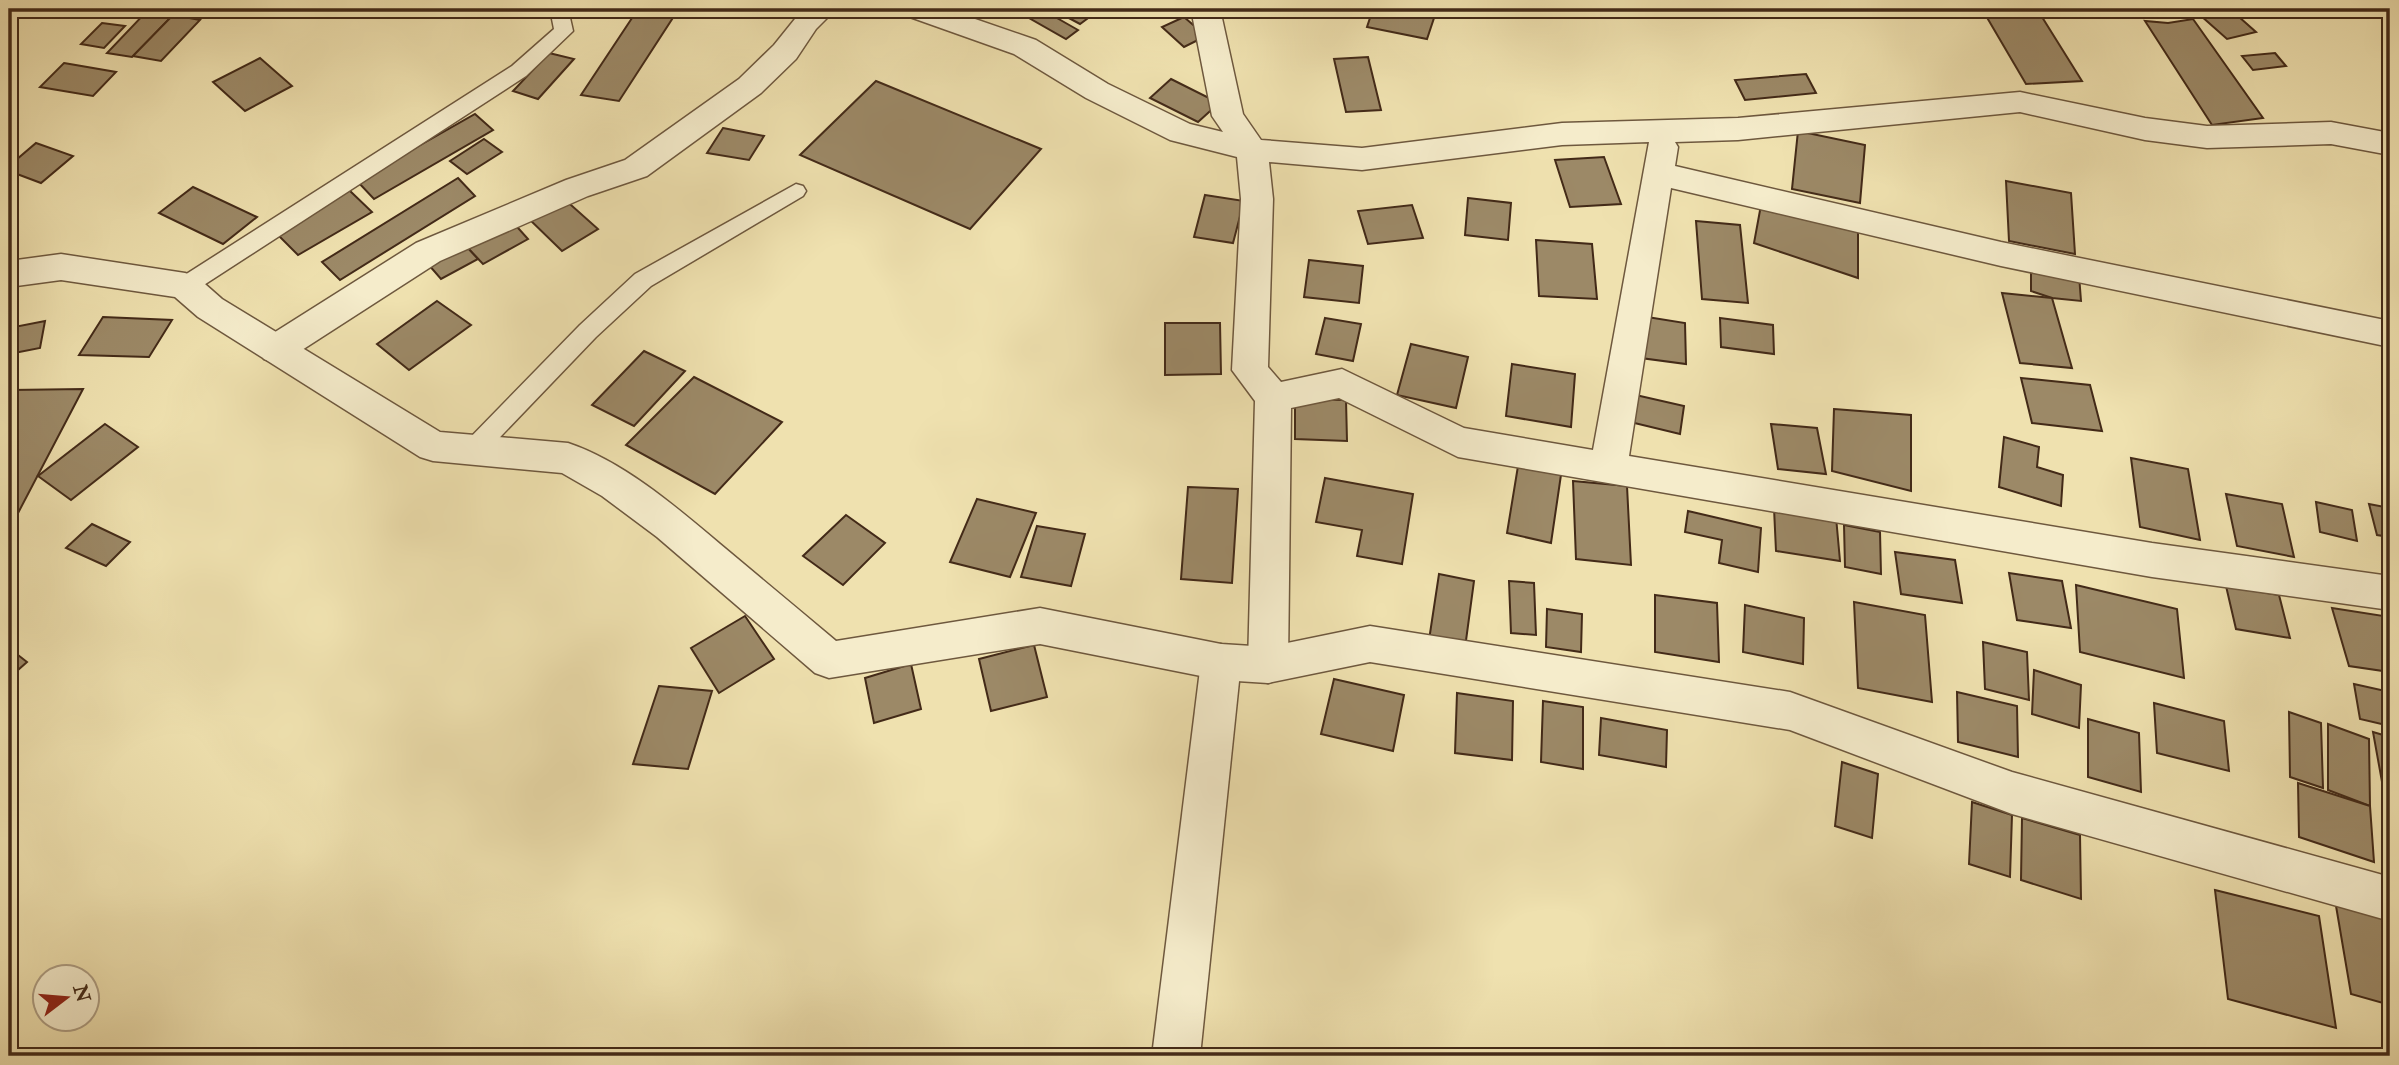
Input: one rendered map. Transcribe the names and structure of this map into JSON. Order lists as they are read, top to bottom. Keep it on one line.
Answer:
{"north":"right"}
